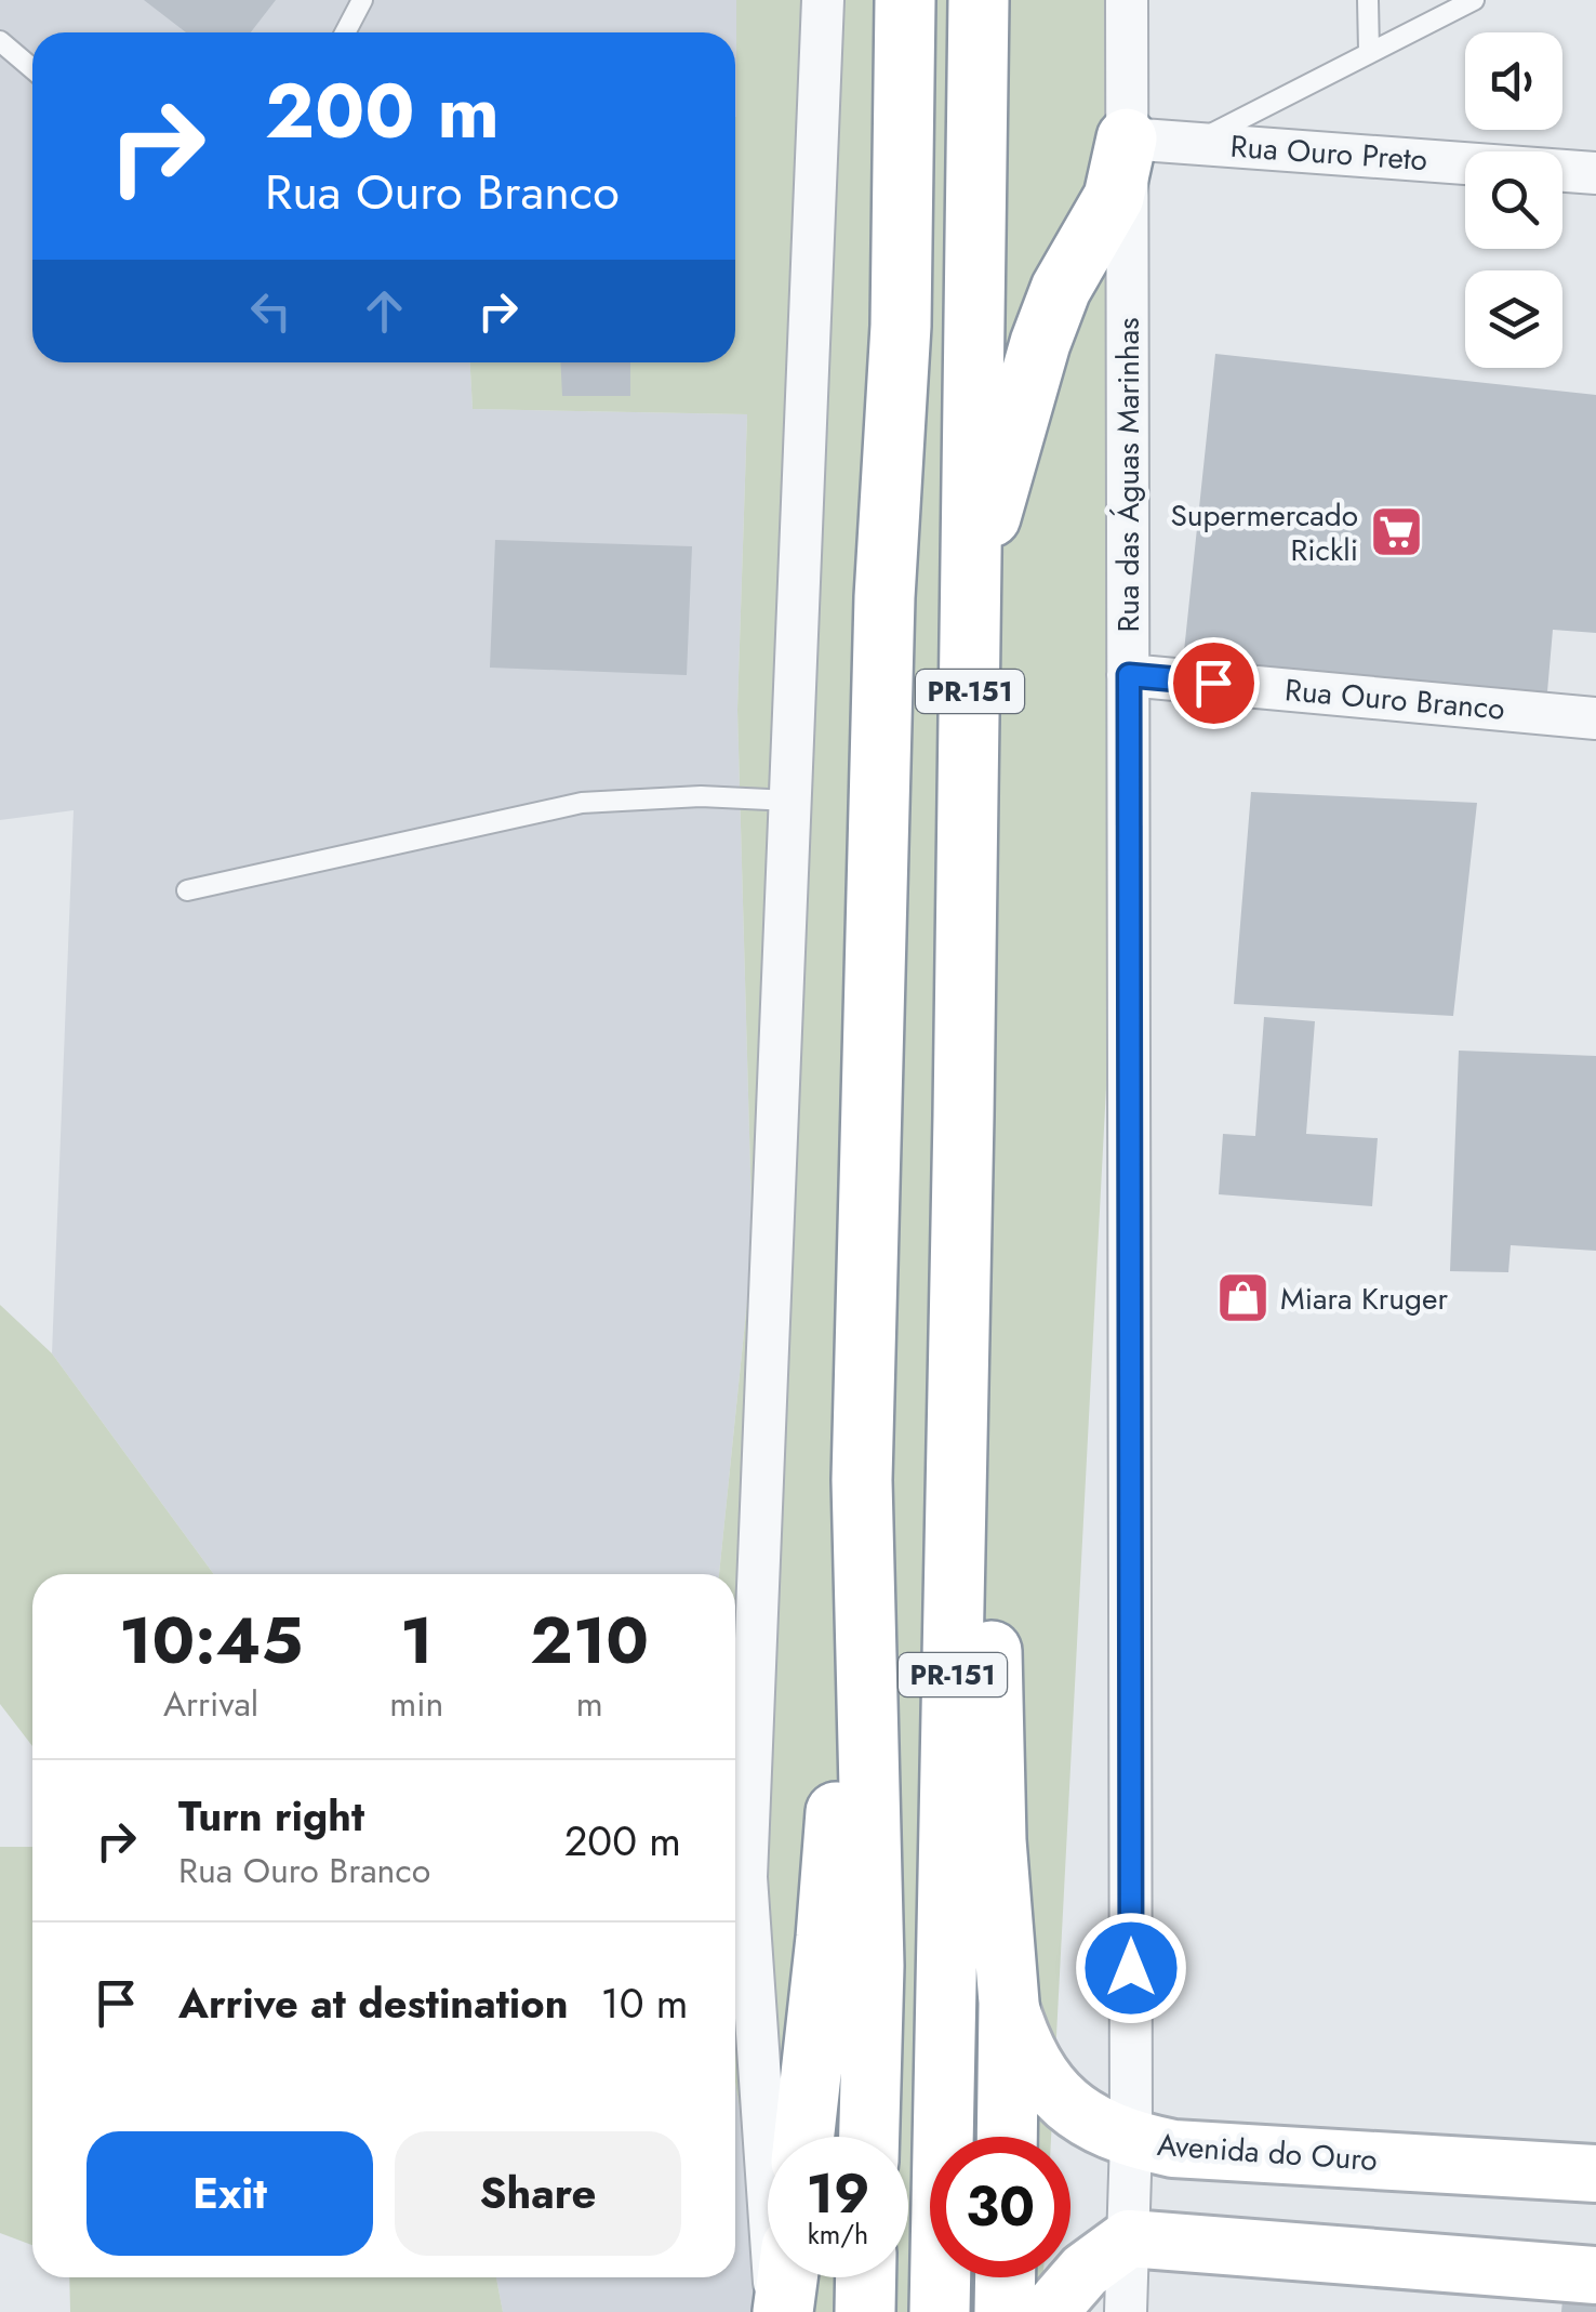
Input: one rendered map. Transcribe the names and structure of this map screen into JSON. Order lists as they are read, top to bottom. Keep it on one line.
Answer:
{"streets":{"highway":["PR-151"],"street":["Rua Ouro Preto","Rua das Águas Marinhas","Rua Ouro Branco","Avenida do Ouro"]},"crossings":[["Rua Ouro Preto","Rua das Águas Marinhas"],["Rua das Águas Marinhas","Rua Ouro Branco"],["Rua das Águas Marinhas","Avenida do Ouro"]],"places":{"supermarket":["Supermercado Rickli"],"shop":["Miara Kruger"]},"page":{"turn":["200 m","Rua Ouro Branco"],"eta":["10:45","Arrival","1","min","210","m"],"list":[{"name":"Turn right","note":"Rua Ouro Branco","value":"200 m"},{"name":"Arrive at destination","value":"10 m"}],"buttons":["Exit","Share"],"speed":"19 km/h","limit":"30"}}
